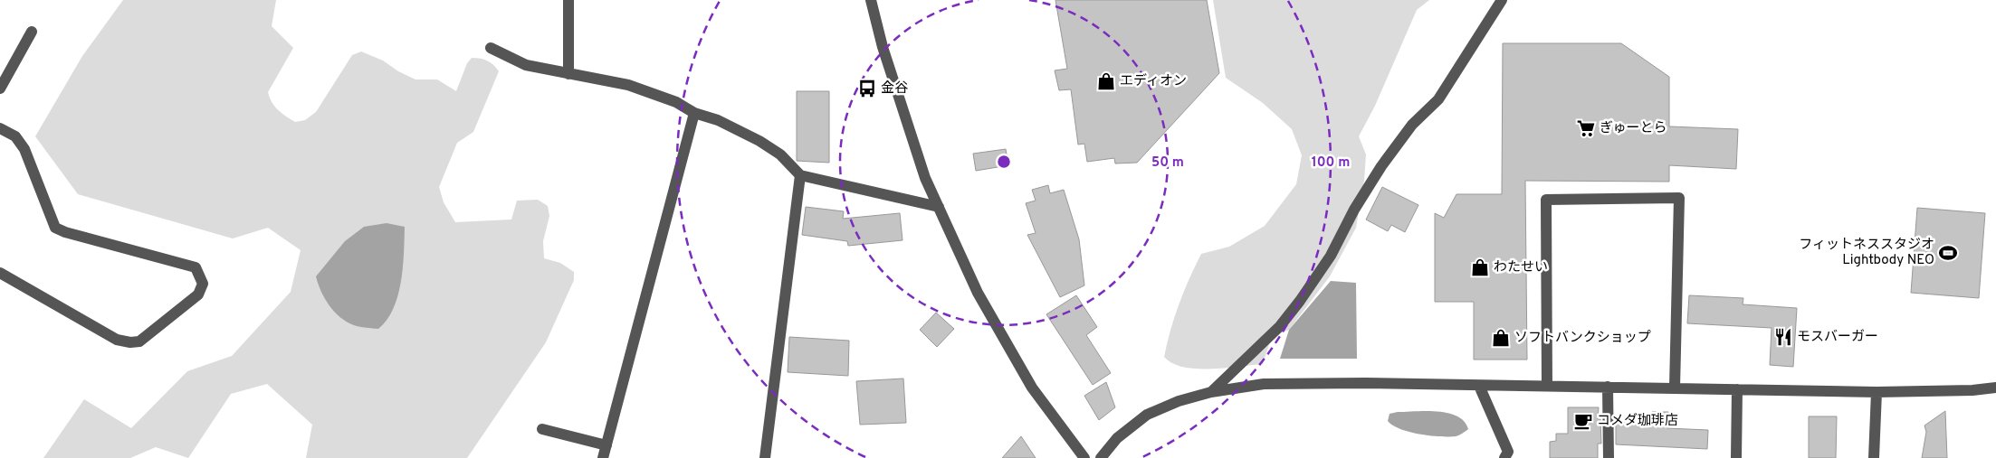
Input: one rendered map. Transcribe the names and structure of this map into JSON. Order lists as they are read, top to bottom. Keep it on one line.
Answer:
{"places":{"shop":["エディオン","わたせい","ソフトバンクショップ"],"bus stop":["金谷"],"supermarket":["ぎゅーとら"],"sports":["フィットネススタジオ Lightbody NEO"],"restaurant":["モスバーガー"],"cafe":["コメダ珈琲店"]},"rings":["50 m","100 m"]}
